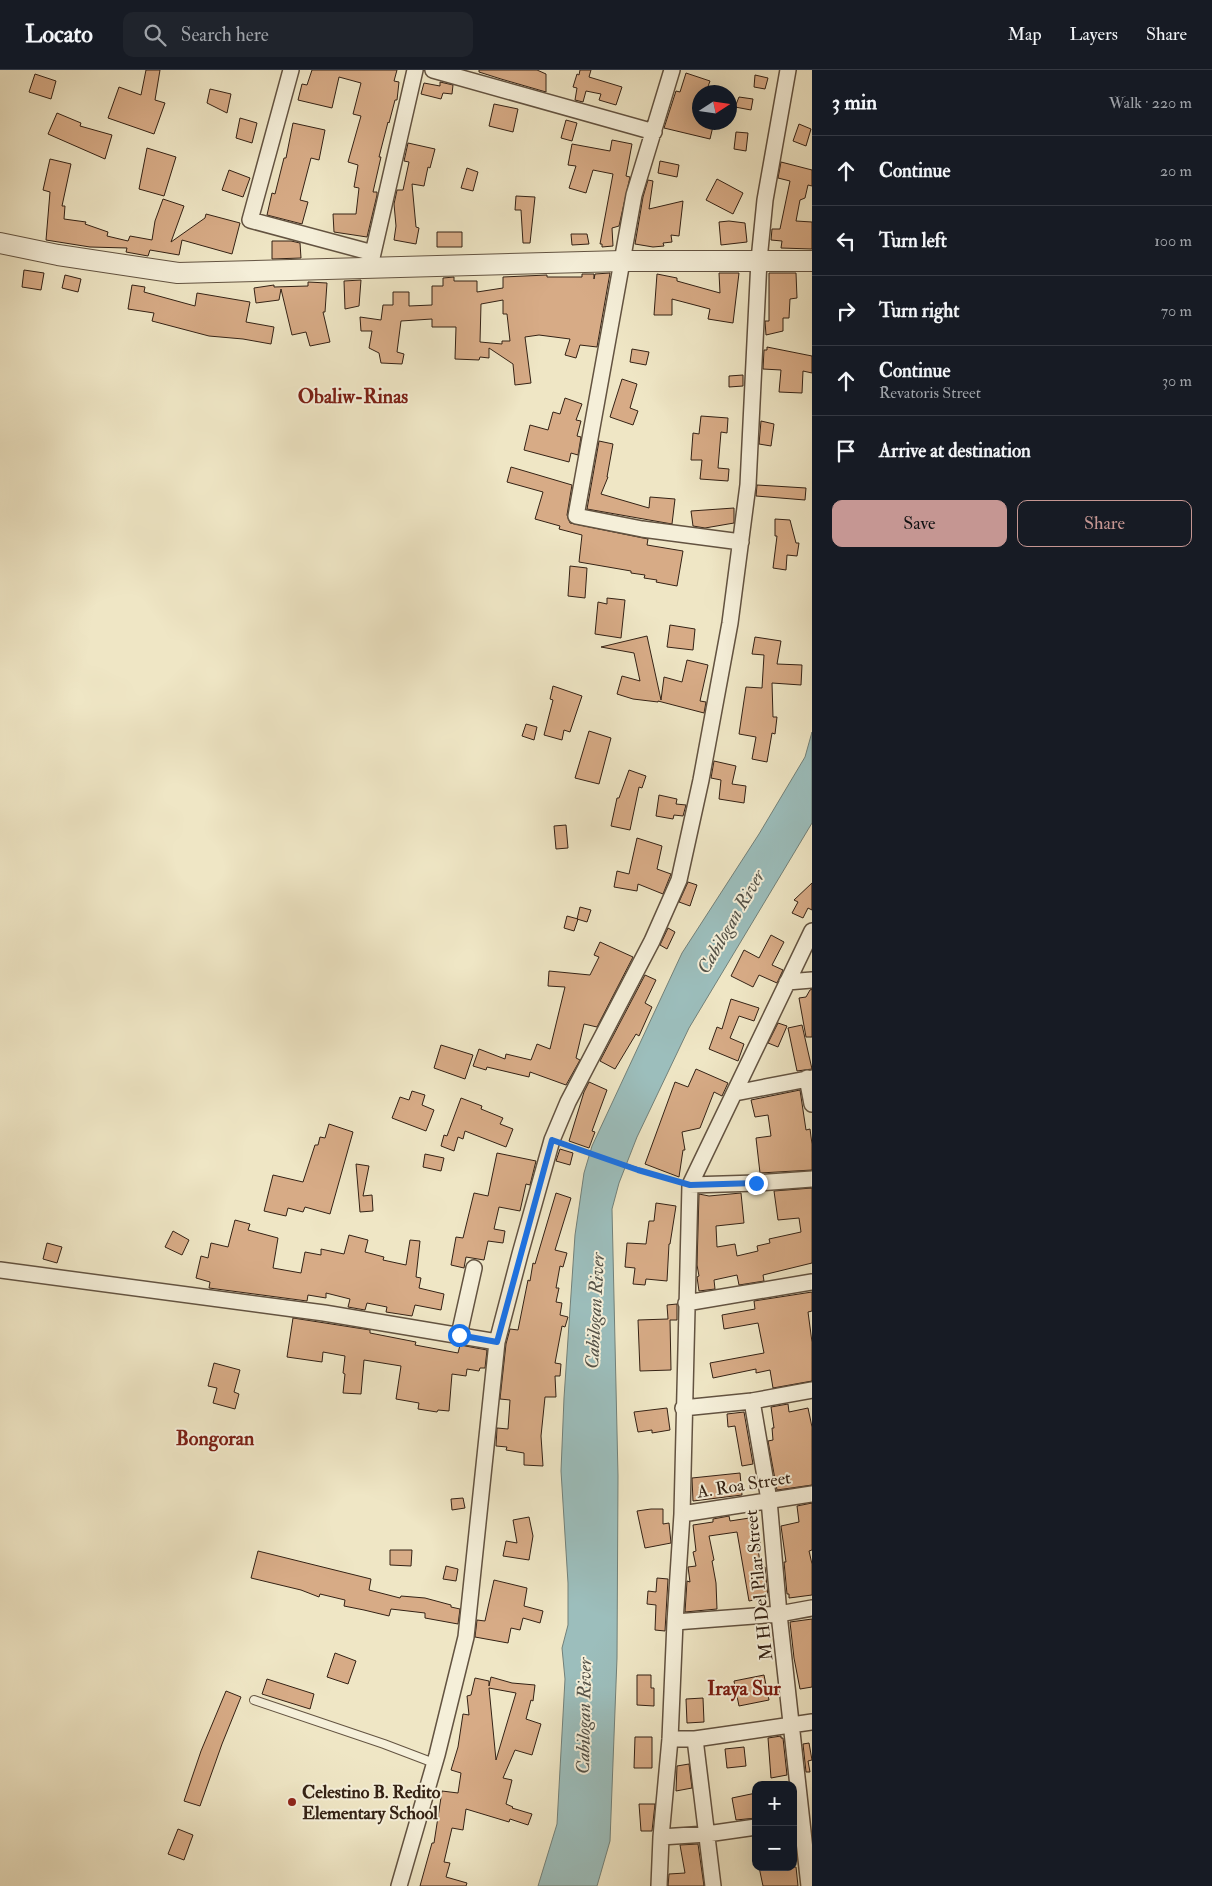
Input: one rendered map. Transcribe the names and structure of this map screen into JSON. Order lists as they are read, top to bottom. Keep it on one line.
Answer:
{"streets":{"street":["A. Roa Street","M H Del Pilar Street"]},"crossings":[["A. Roa Street","M H Del Pilar Street"]],"districts":["Obaliw-Rinas","Bongoran","Iraya Sur"],"water":["Cabilogan River"],"places":["Celestino B. Redito Elementary School"],"north":"right","page":{"header":"Locato","search":"Search here","nav":["Map","Layers","Share"],"heading":["3 min","Walk · 220 m"],"list":[["Continue","20 m"],["Turn left","100 m"],["Turn right","70 m"],["Continue","Revatoris Street","30 m"],"Arrive at destination"],"buttons":["Save","Share"],"map_buttons":["+","−"]}}
